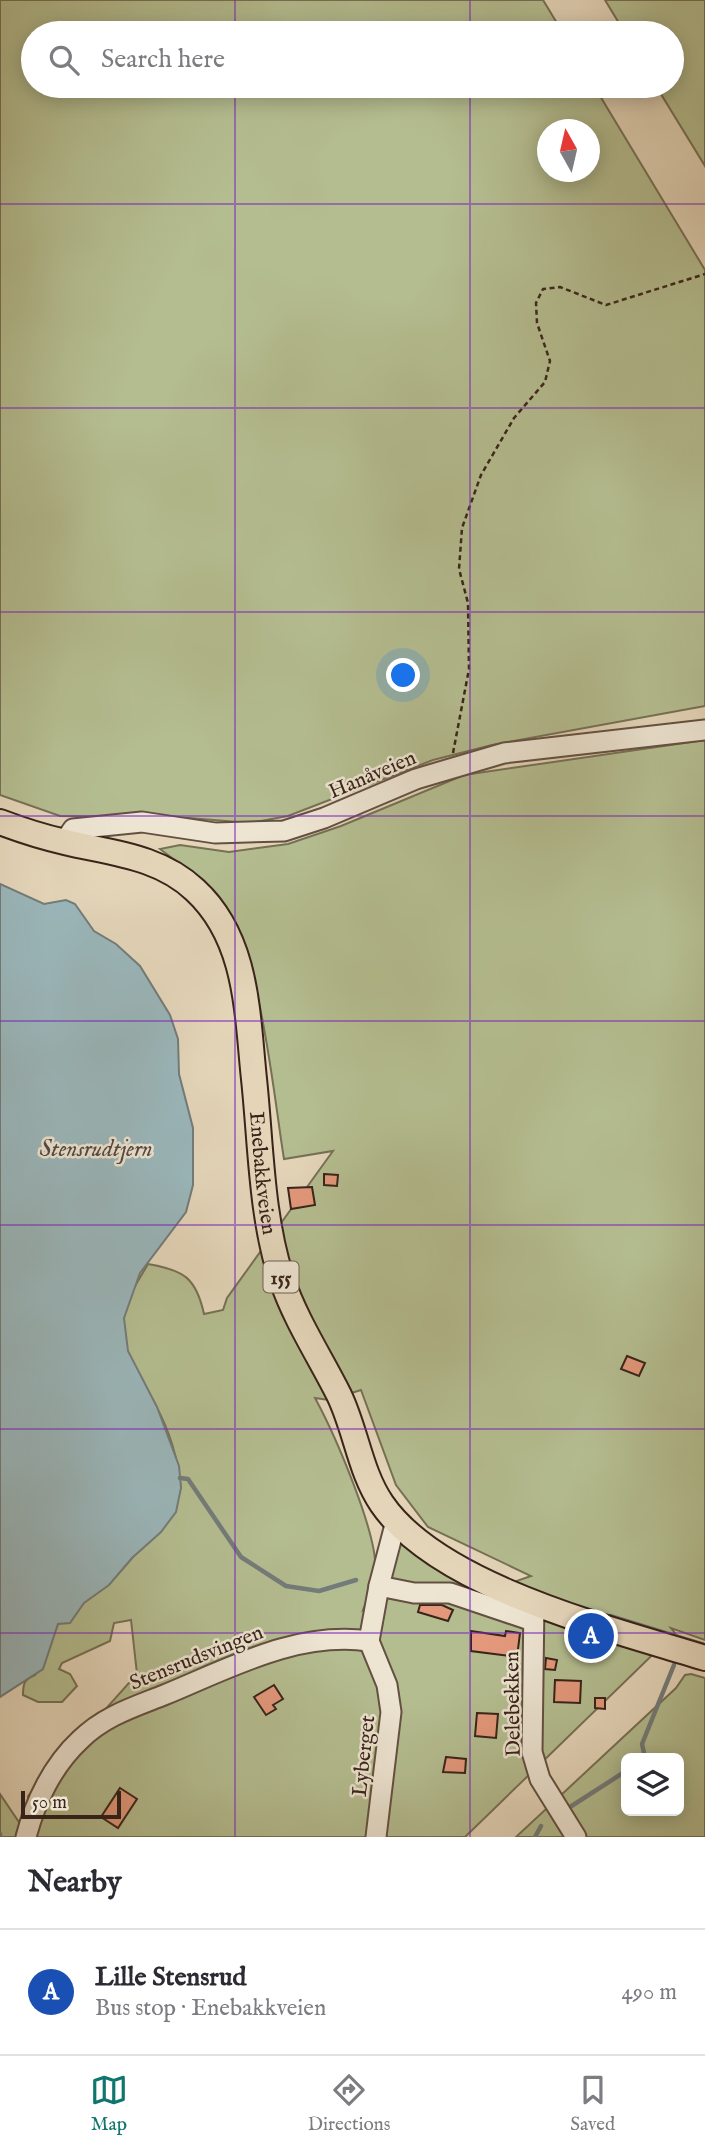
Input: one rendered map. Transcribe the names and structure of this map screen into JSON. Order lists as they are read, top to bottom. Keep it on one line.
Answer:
{"streets":{"main road":["Enebakkveien","155"],"street":["Hanåveien","Stensrudsvingen","Delebekken","Lyberget"]},"crossings":[["Hanåveien","Enebakkveien"],["Enebakkveien","Delebekken"],["Stensrudsvingen","Lyberget"]],"water":["Stensrudtjern"],"scale_bar":"50 m","north":"top","page":{"search":"Search here","pins":"A","scale":"50 m","heading":"Nearby","list":[{"mark":"A","name":"Lille Stensrud","note":"Bus stop · Enebakkveien","value":"490 m"}],"nav":["Map","Directions","Saved"]}}
